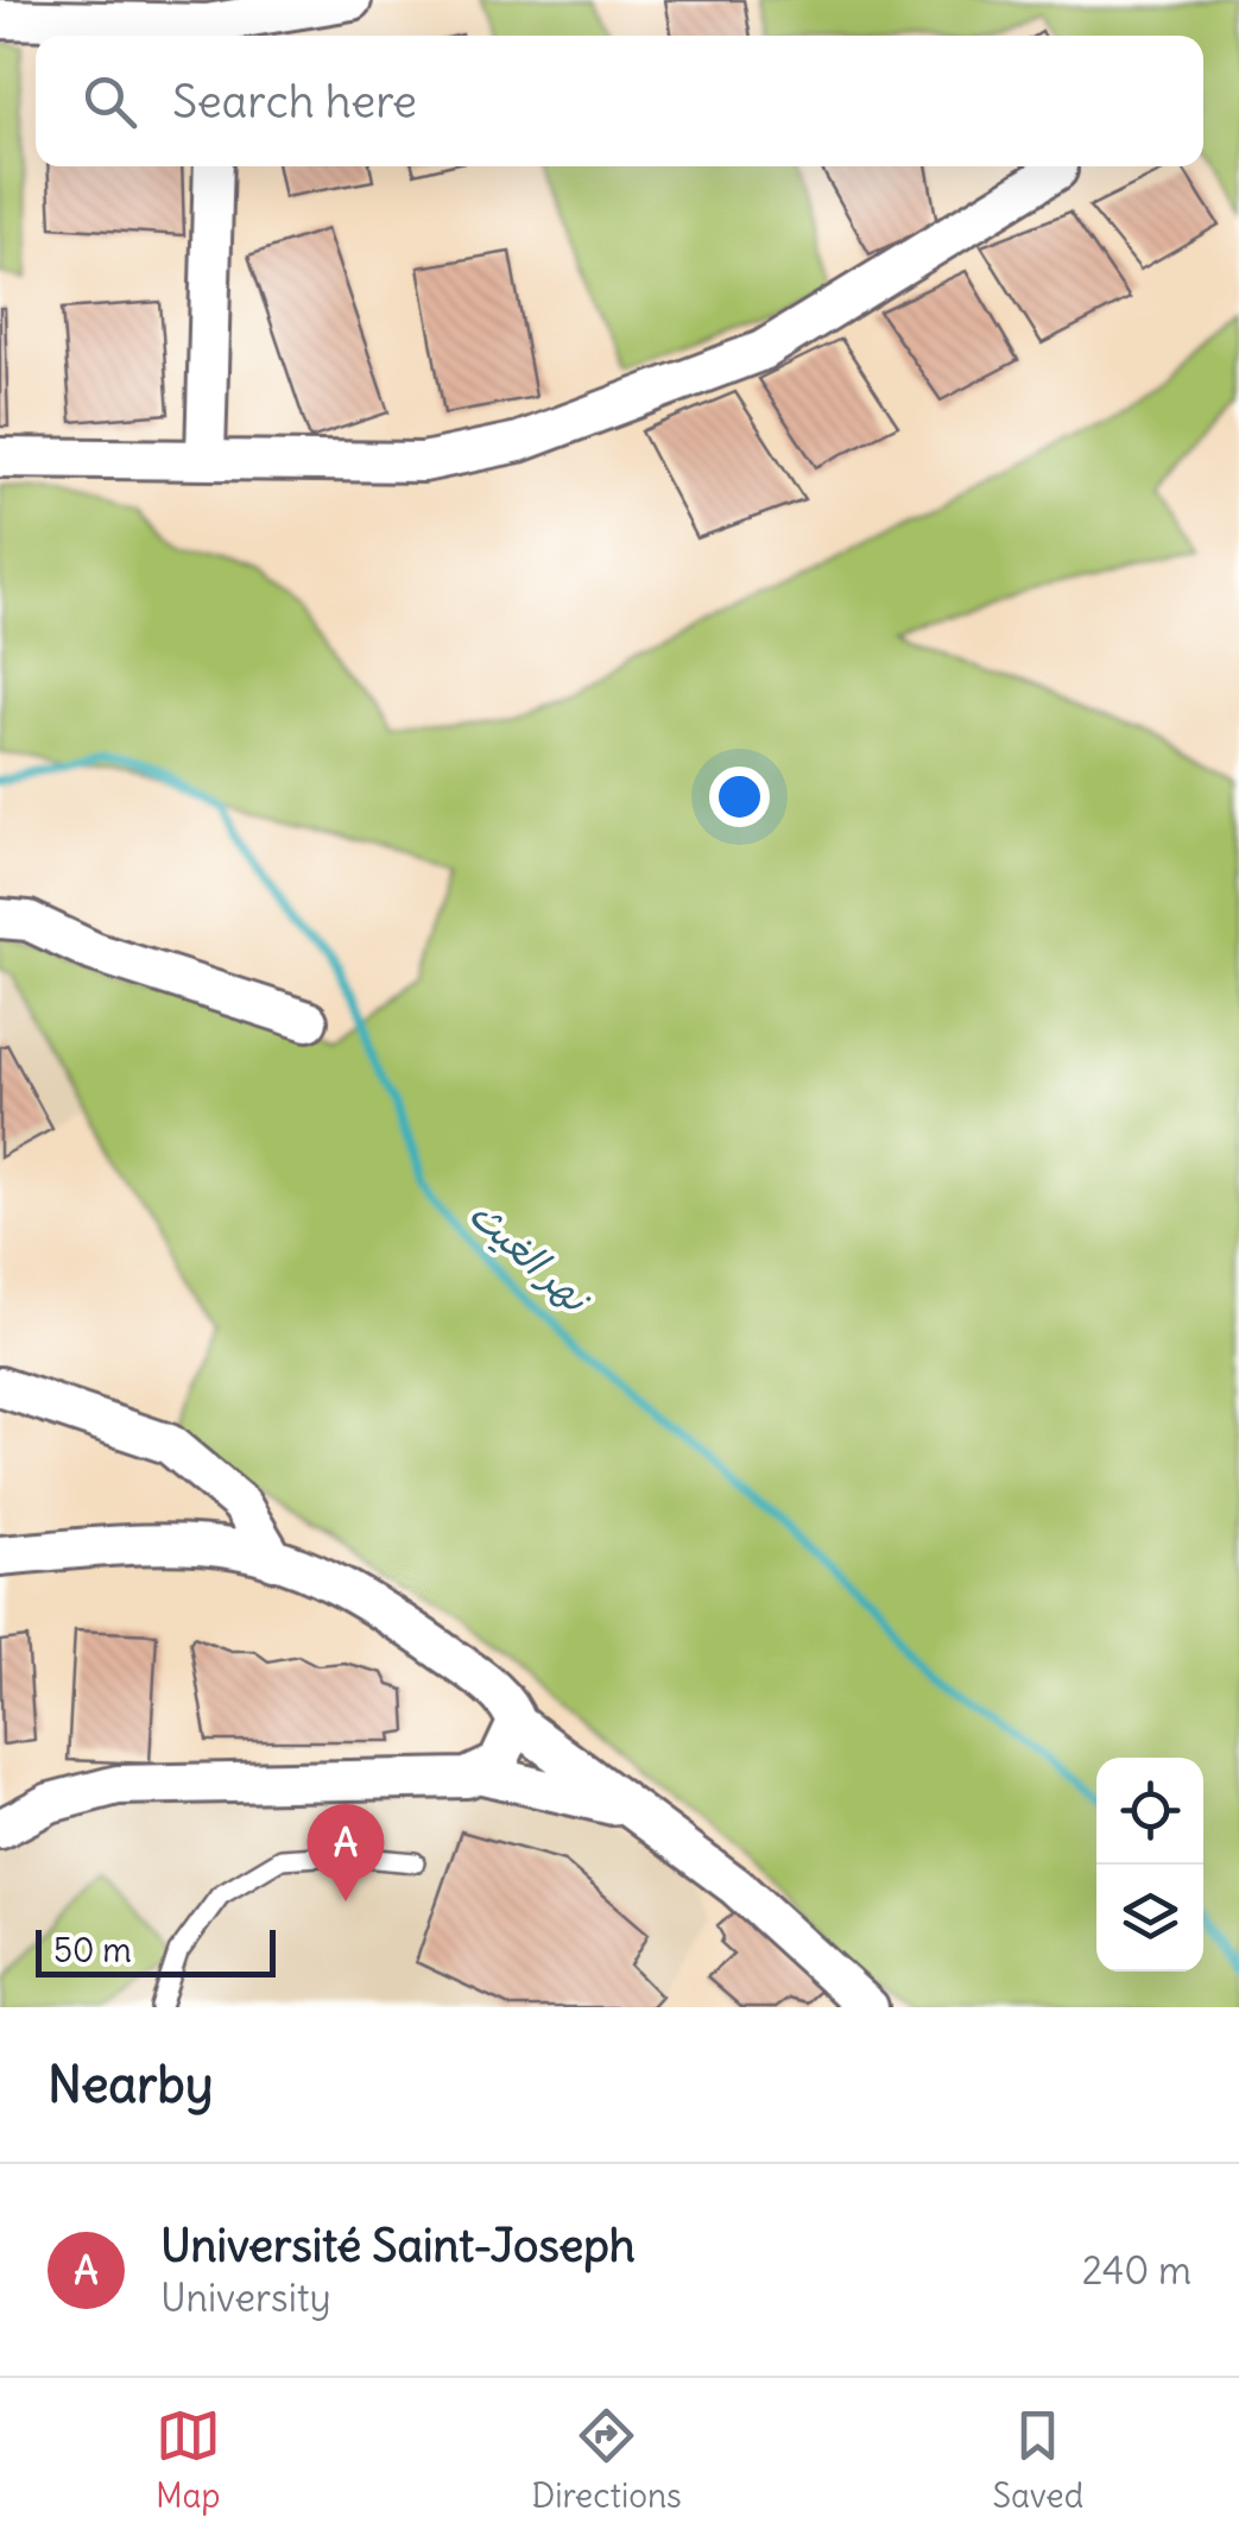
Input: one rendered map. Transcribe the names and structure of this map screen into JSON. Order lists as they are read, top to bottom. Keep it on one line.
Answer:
{"water":["نهر الغيث"],"scale_bar":"50 m","page":{"search":"Search here","pins":"A","scale":"50 m","heading":"Nearby","list":[{"mark":"A","name":"Université Saint-Joseph","note":"University","value":"240 m"}],"nav":["Map","Directions","Saved"]}}
